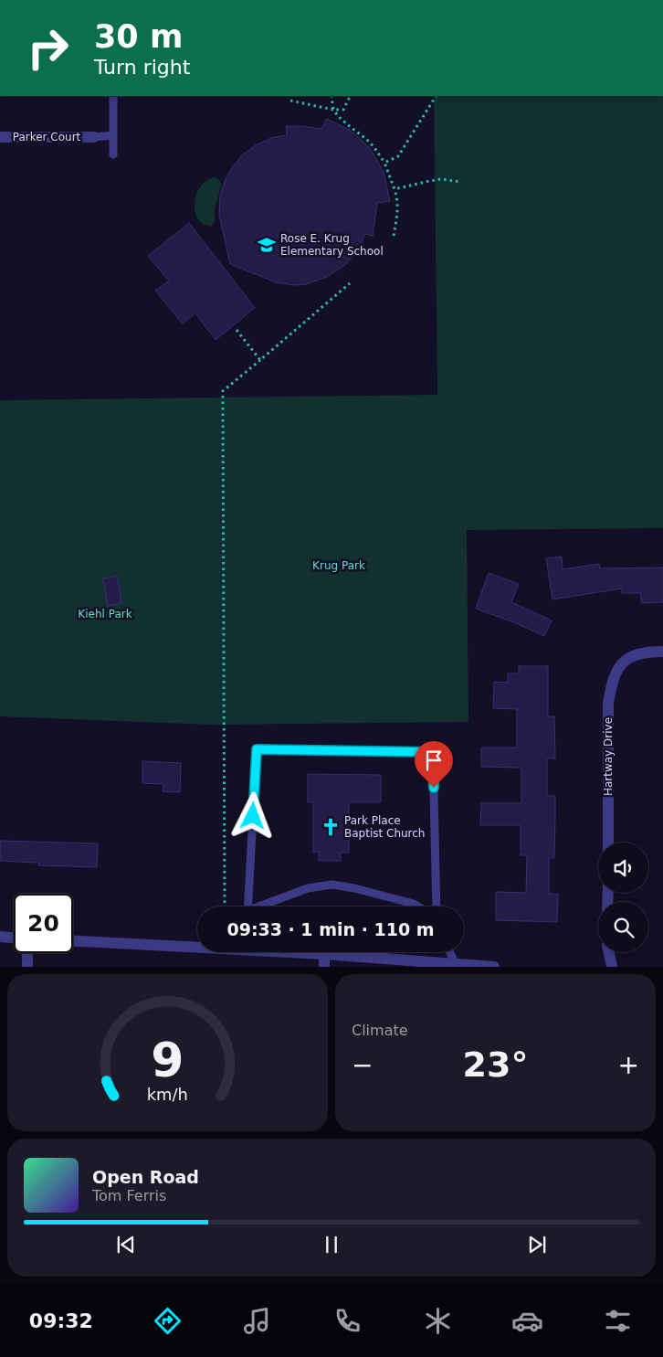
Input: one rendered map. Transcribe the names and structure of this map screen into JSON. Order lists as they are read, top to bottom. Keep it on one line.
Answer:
{"streets":{"street":["Parker Court","Hartway Drive"]},"parks":["Krug Park","Kiehl Park"],"places":{"school or university":["Rose E. Krug Elementary School"],"church":["Park Place Baptist Church"]},"page":{"turn":["30 m","Turn right"],"limit":"20","trip":"09:33 · 1 min · 110 m","tile":"Climate","heat":["−","23°","+"],"song":["Open Road","Tom Ferris"],"tabs":"09:32","gauge":["9","km/h"]}}
